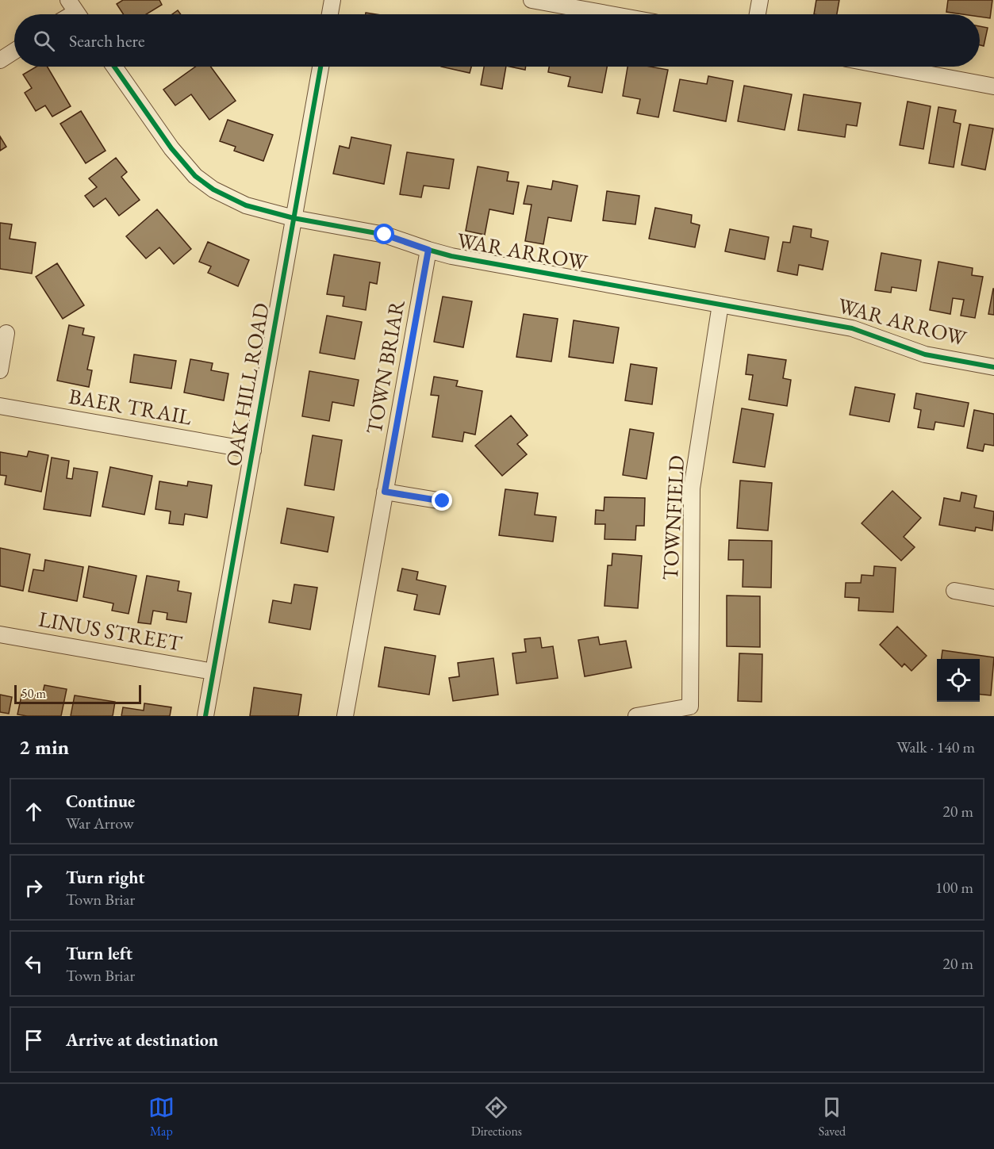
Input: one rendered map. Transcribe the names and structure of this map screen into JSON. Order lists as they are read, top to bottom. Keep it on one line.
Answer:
{"streets":{"street":["WAR ARROW","TOWN BRIAR","OAK HILL ROAD","BAER TRAIL","TOWNFIELD","LINUS STREET"]},"crossings":[["WAR ARROW","TOWN BRIAR"],["WAR ARROW","OAK HILL ROAD"],["WAR ARROW","TOWNFIELD"],["OAK HILL ROAD","BAER TRAIL"],["OAK HILL ROAD","LINUS STREET"]],"scale_bar":"50 m","page":{"search":"Search here","scale":"50 m","heading":["2 min","Walk · 140 m"],"list":[["Continue","War Arrow","20 m"],["Turn right","Town Briar","100 m"],["Turn left","Town Briar","20 m"],"Arrive at destination"],"nav":["Map","Directions","Saved"]}}
